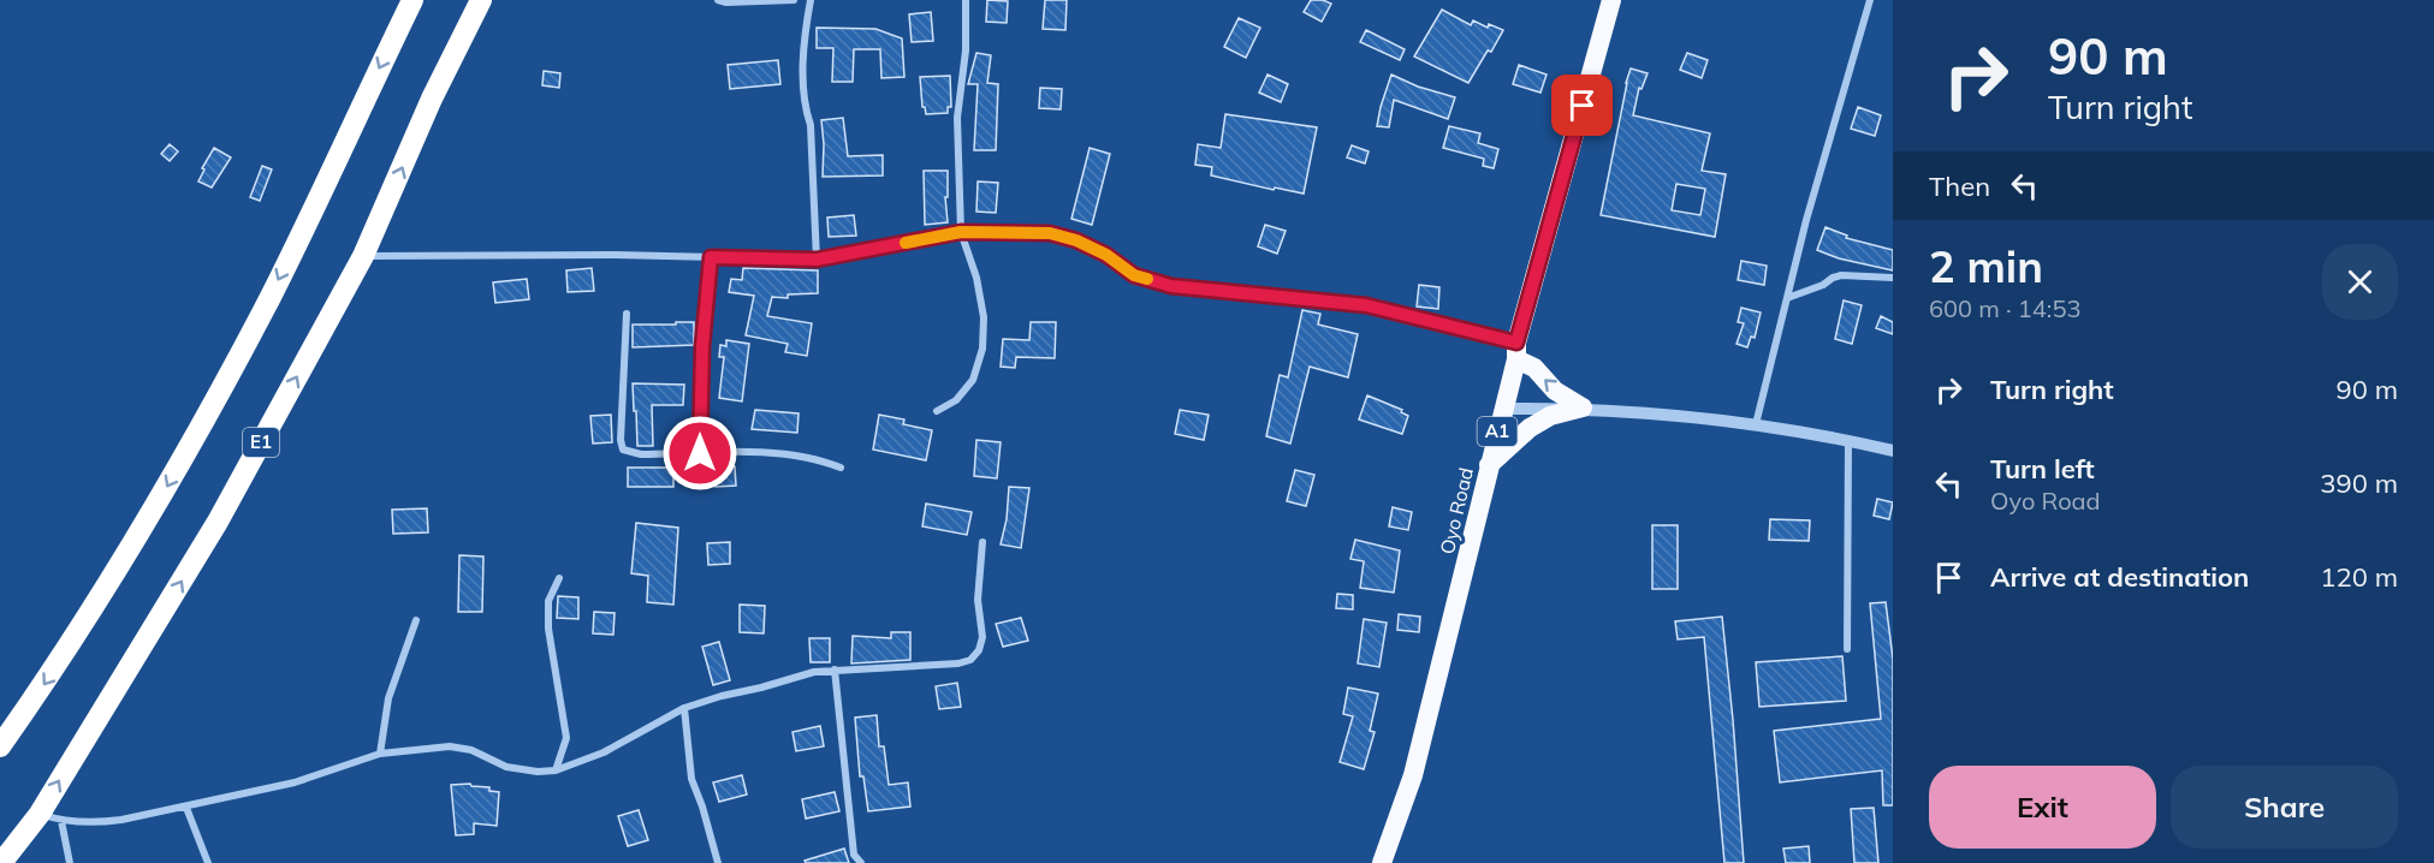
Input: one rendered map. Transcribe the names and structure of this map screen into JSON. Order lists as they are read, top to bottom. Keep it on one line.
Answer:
{"streets":{"highway":["A1","E1","Oyo Road"]},"page":{"turn":["90 m","Turn right"],"then":"Then","heading":["2 min","600 m · 14:53"],"list":[{"name":"Turn right","value":"90 m"},{"name":"Turn left","note":"Oyo Road","value":"390 m"},{"name":"Arrive at destination","value":"120 m"}],"buttons":["Exit","Share"]}}
